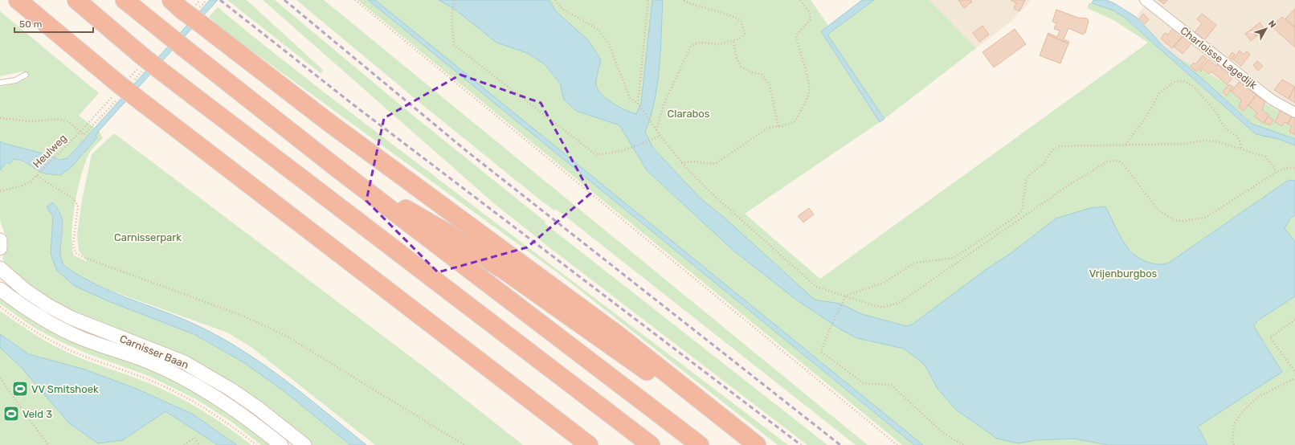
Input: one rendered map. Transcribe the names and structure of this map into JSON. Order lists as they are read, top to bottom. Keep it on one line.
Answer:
{"streets":{"main road":["Carnisser Baan"],"street":["Charloisse Lagedijk"],"path":["Heulweg"]},"parks":["Clarabos","Carnisserpark","Vrijenburgbos"],"places":{"sports":["VV Smitshoek","Veld 3"]},"scale_bar":"50 m","north":"top right"}
